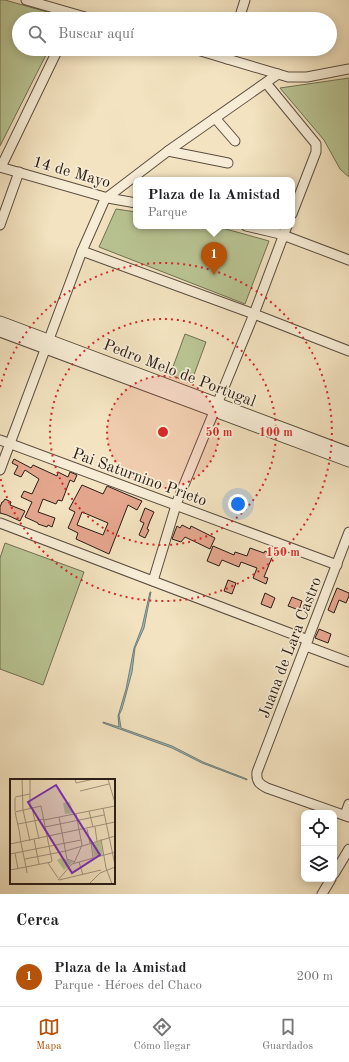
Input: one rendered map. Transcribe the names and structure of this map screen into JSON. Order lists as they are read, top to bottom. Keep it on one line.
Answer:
{"streets":{"street":["14 de Mayo","Pedro Melo de Portugal","Pai Saturnino Prieto","Juana de Lara Castro"]},"crossings":[["Pai Saturnino Prieto","Juana de Lara Castro"]],"page":{"search":"Buscar aquí","popup":["Plaza de la Amistad","Parque"],"pins":"1","heading":"Cerca","list":[{"mark":"1","name":"Plaza de la Amistad","note":"Parque · Héroes del Chaco","value":"200 m"}],"nav":["Mapa","Cómo llegar","Guardados"]},"rings":["50 m","100 m","150 m"]}
